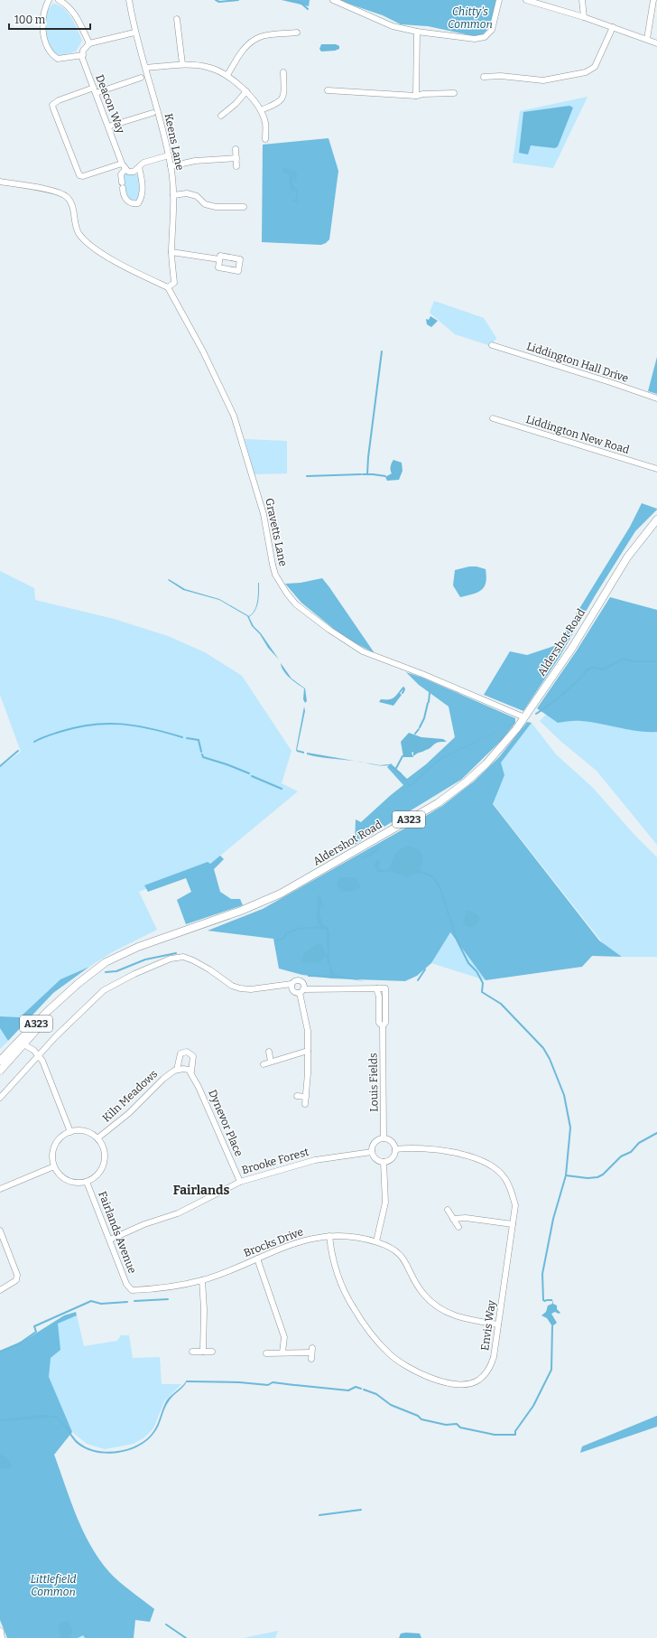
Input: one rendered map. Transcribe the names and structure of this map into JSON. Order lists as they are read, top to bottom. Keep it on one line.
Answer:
{"streets":{"main road":["Aldershot Road","A323"],"street":["Deacon Way","Keens Lane","Liddington Hall Drive","Liddington New Road","Gravetts Lane","Louis Fields","Kiln Meadows","Dynevor Place","Brooke Forest","Fairlands Avenue","Brocks Drive","Envis Way"]},"crossings":[["Keens Lane","Gravetts Lane"],["Gravetts Lane","Aldershot Road"],["Louis Fields","Brooke Forest"],["Louis Fields","Envis Way"],["Kiln Meadows","Dynevor Place"],["Kiln Meadows","Fairlands Avenue"],["Dynevor Place","Brooke Forest"],["Brooke Forest","Fairlands Avenue"],["Brooke Forest","Envis Way"],["Fairlands Avenue","Brocks Drive"],["Brocks Drive","Envis Way"]],"districts":["Fairlands"],"parks":["Chitty's Common","Littlefield Common"],"scale_bar":"100 m"}
